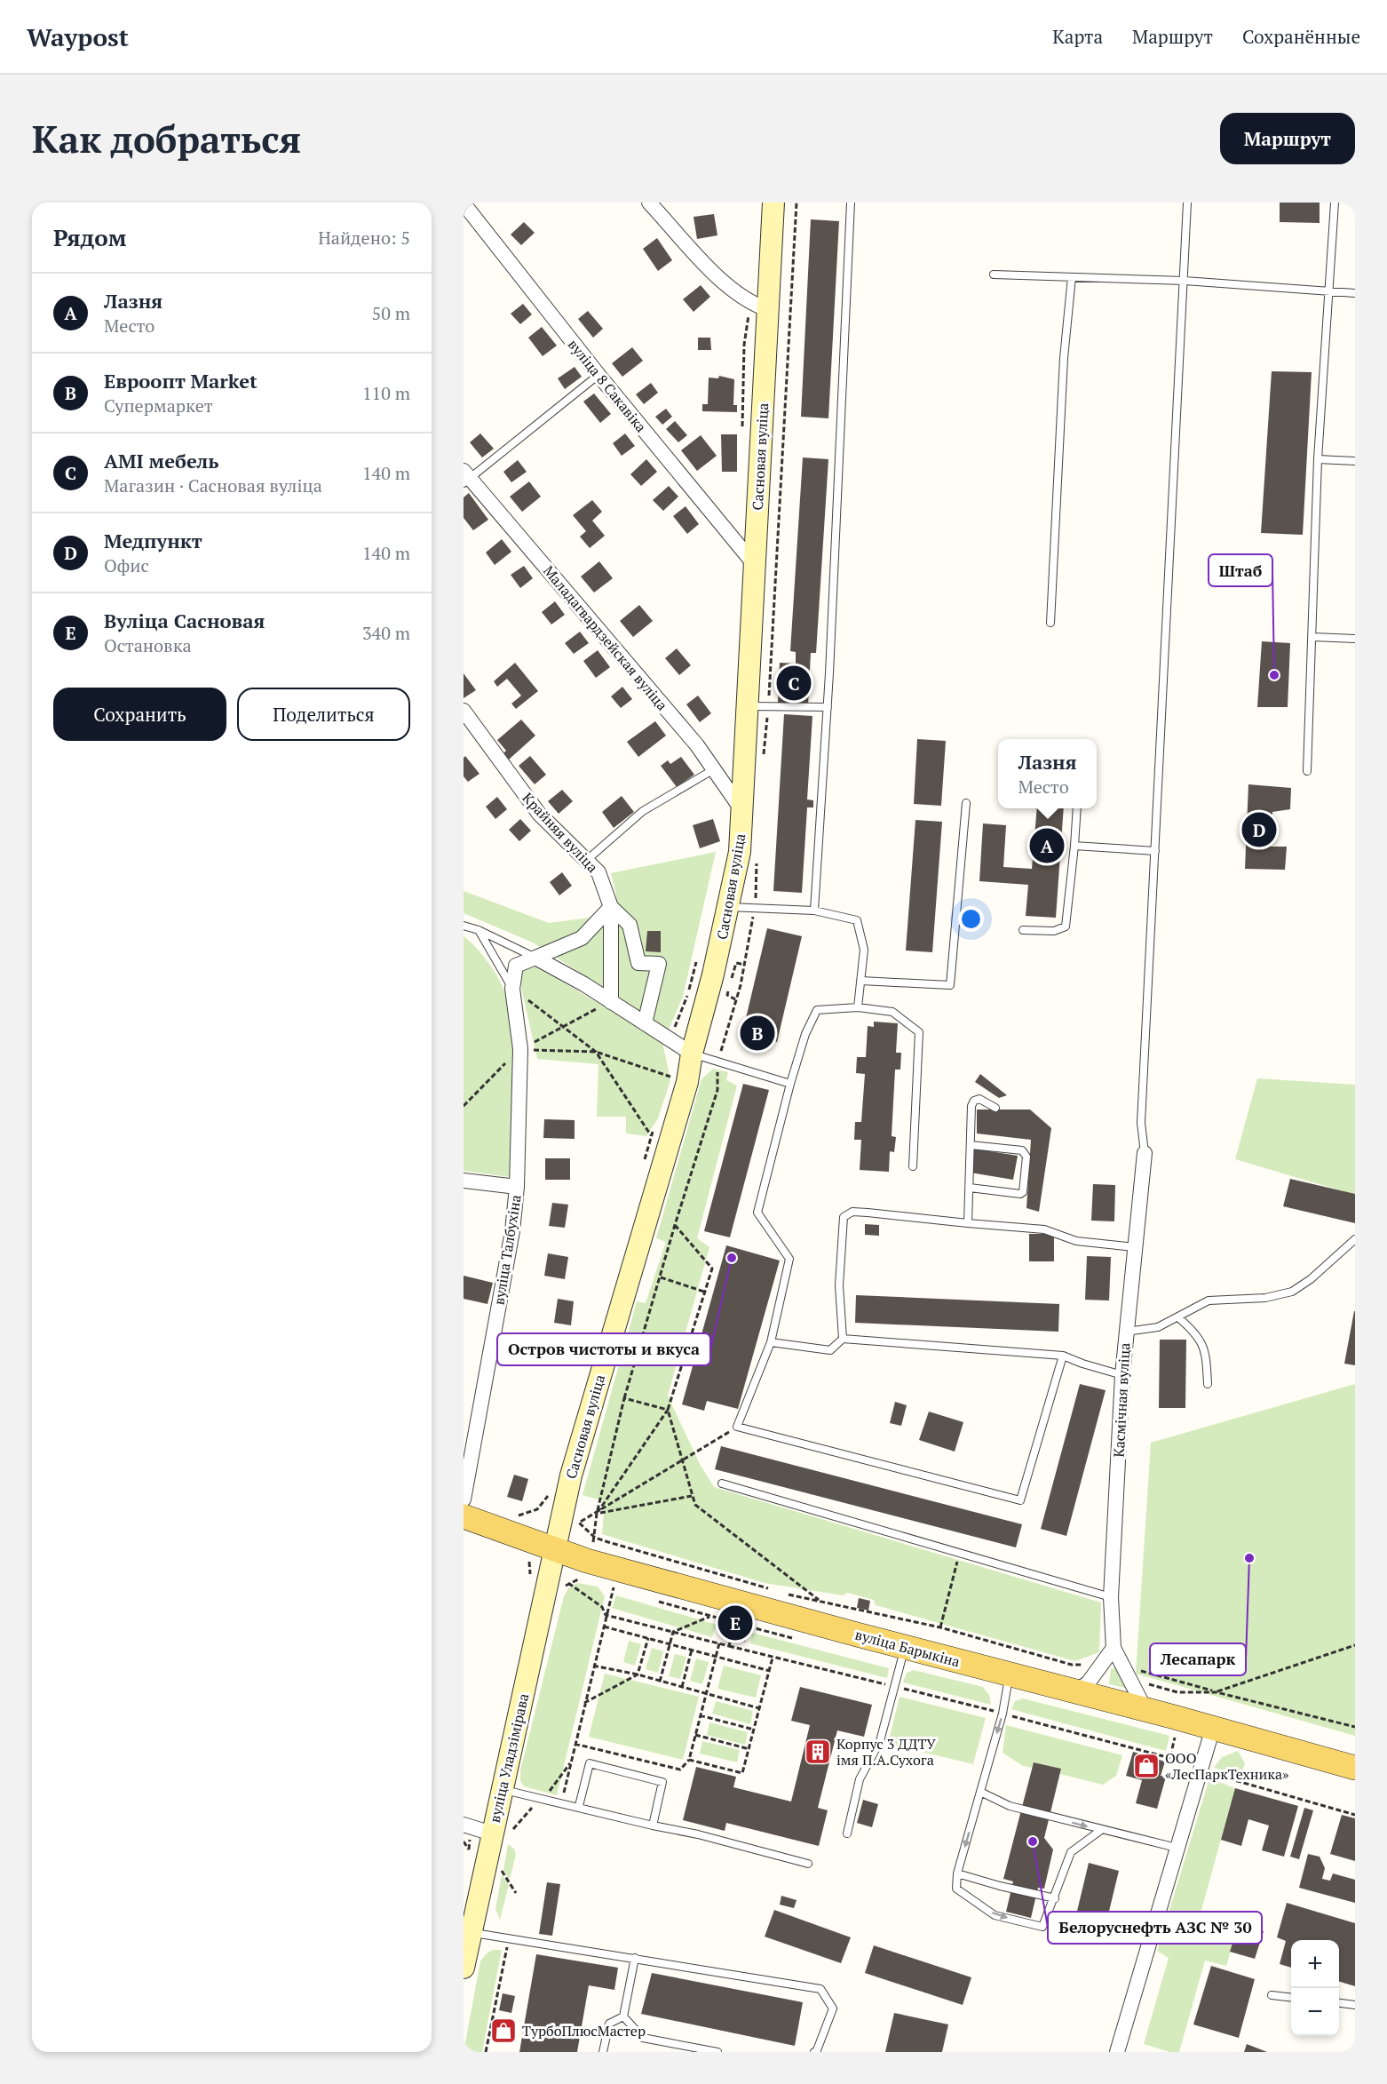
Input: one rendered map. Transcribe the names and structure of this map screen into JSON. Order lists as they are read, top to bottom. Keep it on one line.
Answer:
{"streets":{"main road":["Сасновая вуліца","вуліца Барыкіна","вуліца Уладзімірава"],"street":["вуліца 8 Сакавіка","Маладагвардзейская вуліца","Крайняя вуліца","вуліца Талбухіна","Касмічная вуліца"]},"crossings":[["вуліца 8 Сакавіка","Сасновая вуліца"],["Сасновая вуліца","Маладагвардзейская вуліца"],["Сасновая вуліца","вуліца Барыкіна"],["Сасновая вуліца","вуліца Уладзімірава"],["Касмічная вуліца","вуліца Барыкіна"],["вуліца Барыкіна","вуліца Уладзімірава"]],"places":{"other":["Штаб","Остров чистоты и вкуса","Лесапарк","Белоруснефть АЗС № 30"],"building":["Корпус 3 ДДТУ імя П.А.Сухога"],"shop":["ООО «ЛесПаркТехника»","ТурбоПлюсМастер"]},"page":{"header":"Waypost","nav":["Карта","Маршрут","Сохранённые"],"buttons":["Маршрут",["Сохранить","Поделиться"]],"title":"Как добраться","heading":["Рядом","Найдено: 5"],"list":[{"mark":"A","name":"Лазня","note":"Место","value":"50 m"},{"mark":"B","name":"Евроопт Market","note":"Супермаркет","value":"110 m"},{"mark":"C","name":"AMI мебель","note":"Магазин · Сасновая вуліца","value":"140 m"},{"mark":"D","name":"Медпункт","note":"Офис","value":"140 m"},{"mark":"E","name":"Вуліца Сасновая","note":"Остановка","value":"340 m"}],"pins":["C","D","A","B","E"],"popup":["Лазня","Место"],"map_buttons":["+","−"]}}
